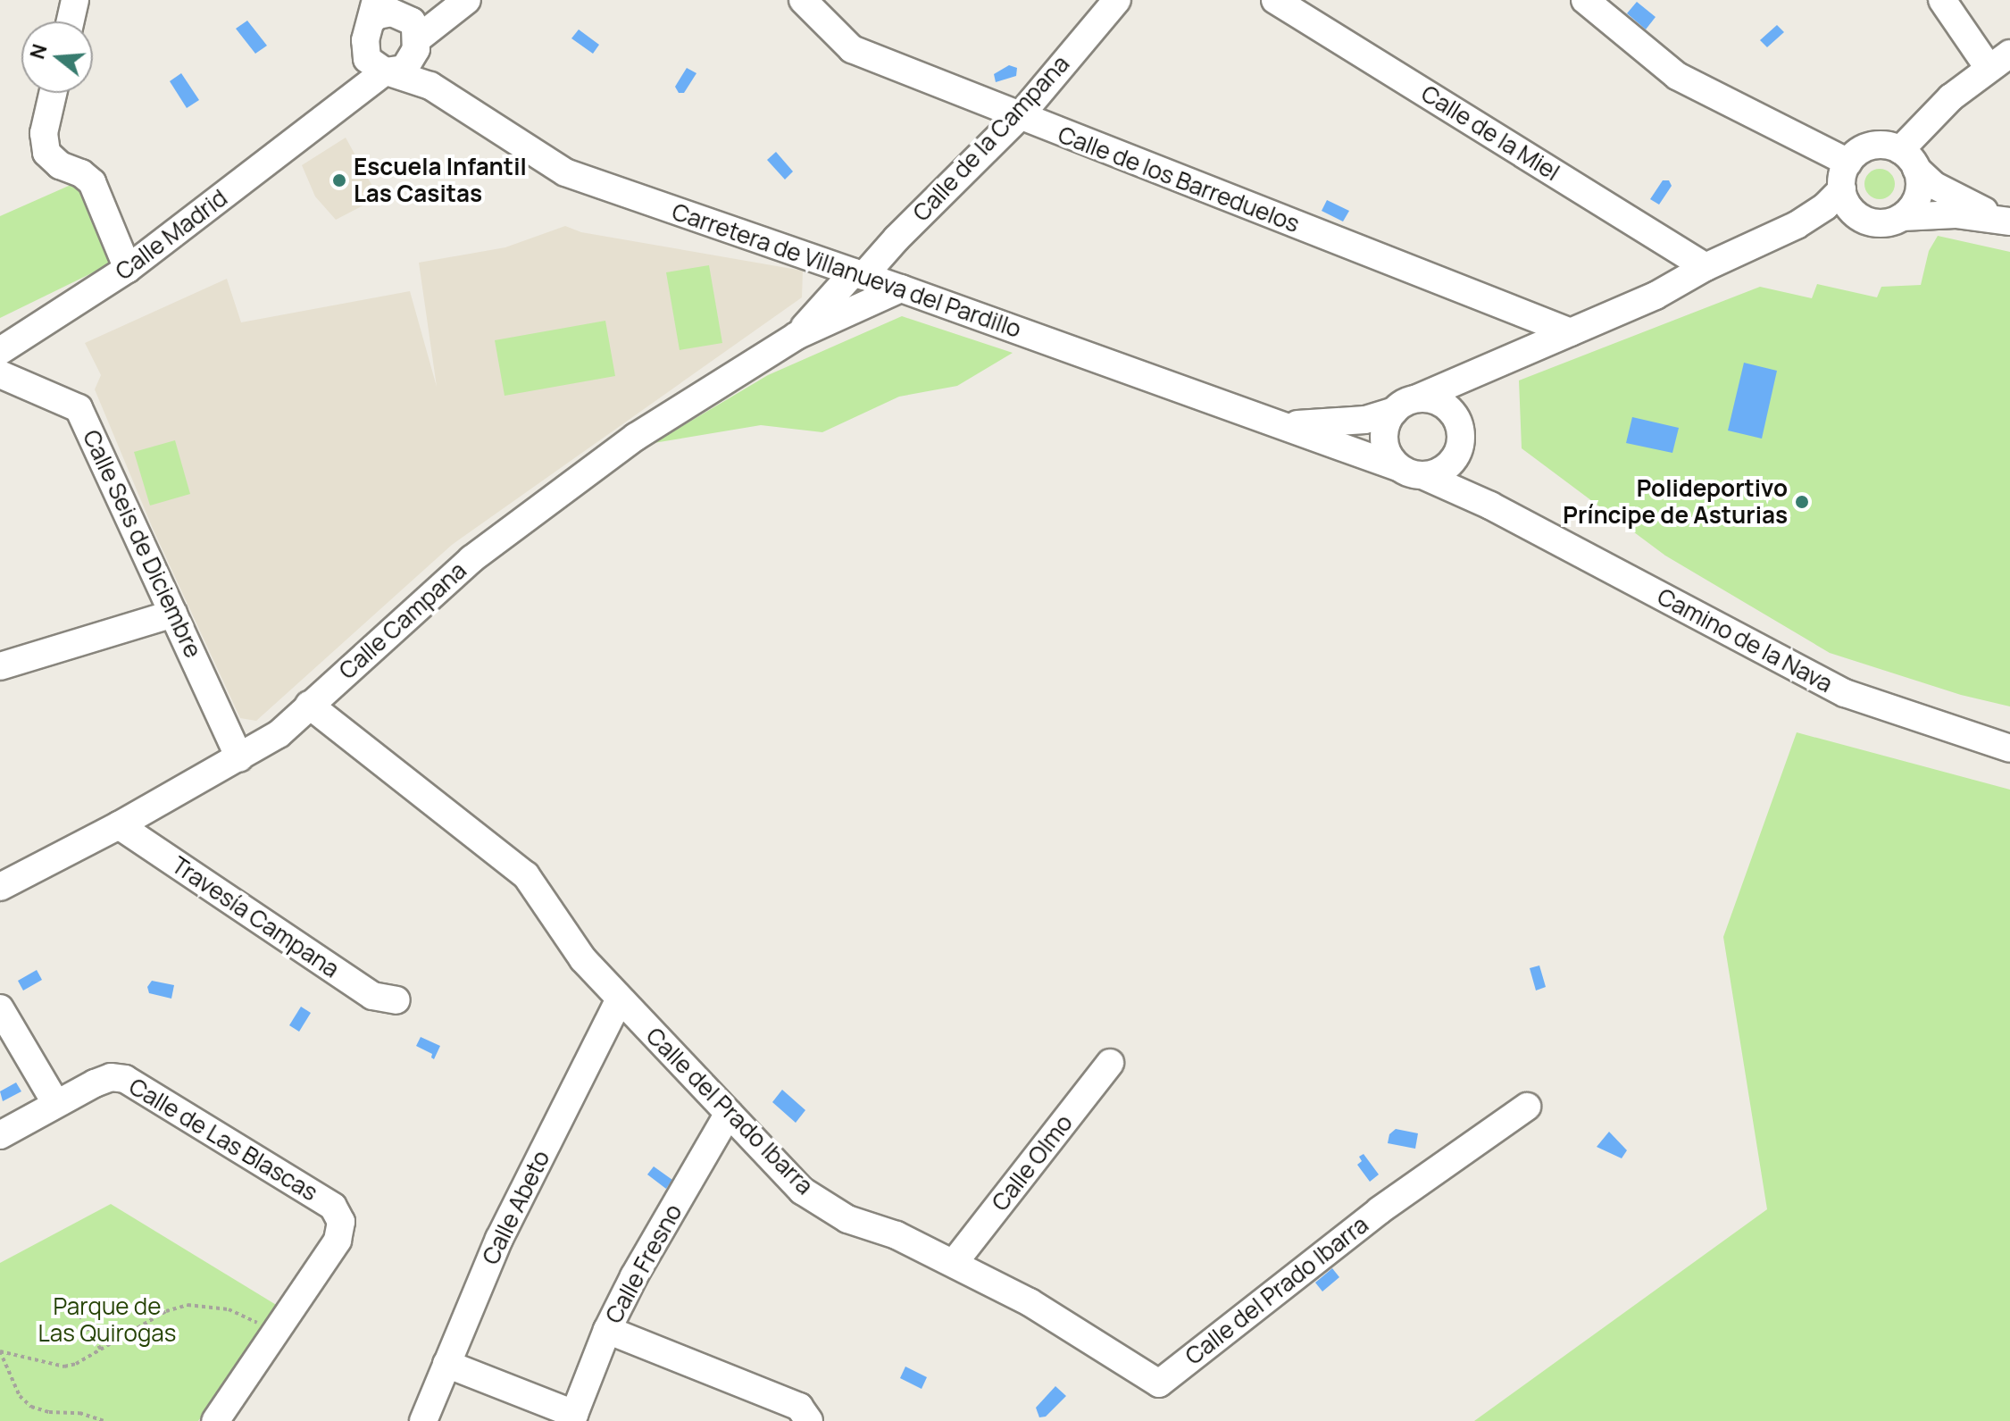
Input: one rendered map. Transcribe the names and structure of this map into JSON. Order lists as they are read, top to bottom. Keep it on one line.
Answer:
{"streets":{"street":["Calle de la Miel","Calle de la Campana","Calle de los Barreduelos","Calle Madrid","Carretera de Villanueva del Pardillo","Calle Seis de Diciembre","Calle Campana","Camino de la Nava","Travesía Campana","Calle del Prado Ibarra","Calle de Las Blascas","Calle Olmo","Calle Abeto","Calle Fresno"]},"crossings":[["Calle de la Miel","Carretera de Villanueva del Pardillo"],["Calle de la Campana","Calle de los Barreduelos"],["Calle de la Campana","Carretera de Villanueva del Pardillo"],["Calle de la Campana","Calle Campana"],["Calle de los Barreduelos","Carretera de Villanueva del Pardillo"],["Calle Madrid","Carretera de Villanueva del Pardillo"],["Carretera de Villanueva del Pardillo","Camino de la Nava"],["Calle Seis de Diciembre","Calle Campana"],["Calle Campana","Travesía Campana"],["Calle Campana","Calle del Prado Ibarra"],["Calle del Prado Ibarra","Calle Olmo"],["Calle del Prado Ibarra","Calle Abeto"],["Calle del Prado Ibarra","Calle Fresno"]],"parks":["Parque de Las Quirogas"],"places":["Escuela Infantil Las Casitas","Polideportivo Príncipe de Asturias"],"north":"left"}
